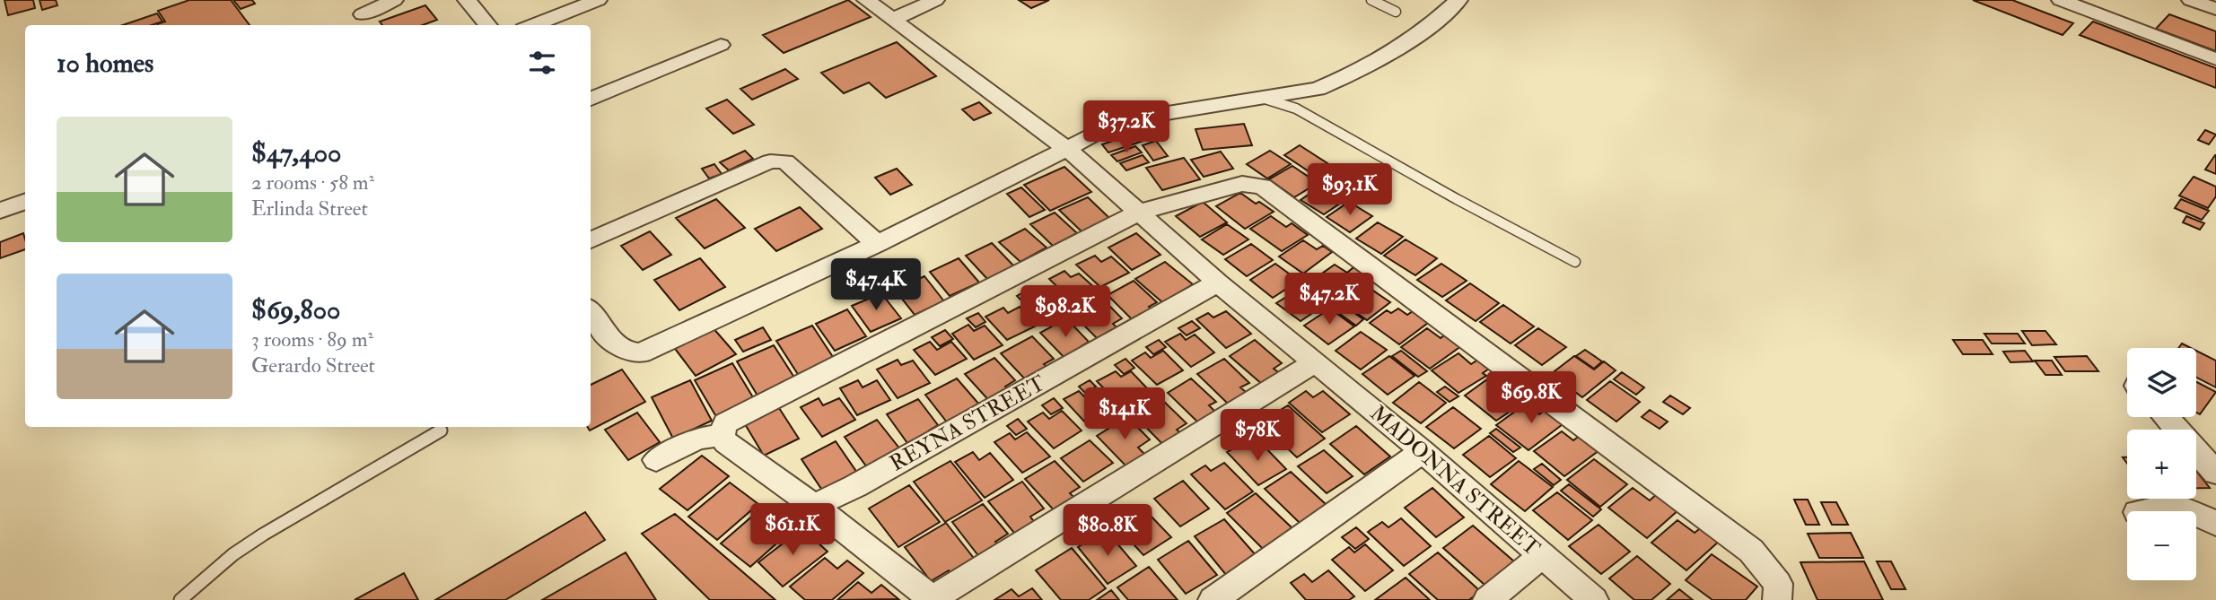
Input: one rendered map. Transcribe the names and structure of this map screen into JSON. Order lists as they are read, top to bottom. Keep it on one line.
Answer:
{"streets":{"street":["REYNA STREET","MADONNA STREET"]},"crossings":[["REYNA STREET","MADONNA STREET"]],"page":{"heading":"10 homes","price":["$37.2K","$93.1K","$47.4K","$47.2K","$98.2K","$69.8K","$141K","$78K","$61.1K","$80.8K"],"list":[{"name":"$47,400","note":"2 rooms · 58 m² · Erlinda Street"},{"name":"$69,800","note":"3 rooms · 89 m² · Gerardo Street"}],"map_buttons":["+","−"]}}
